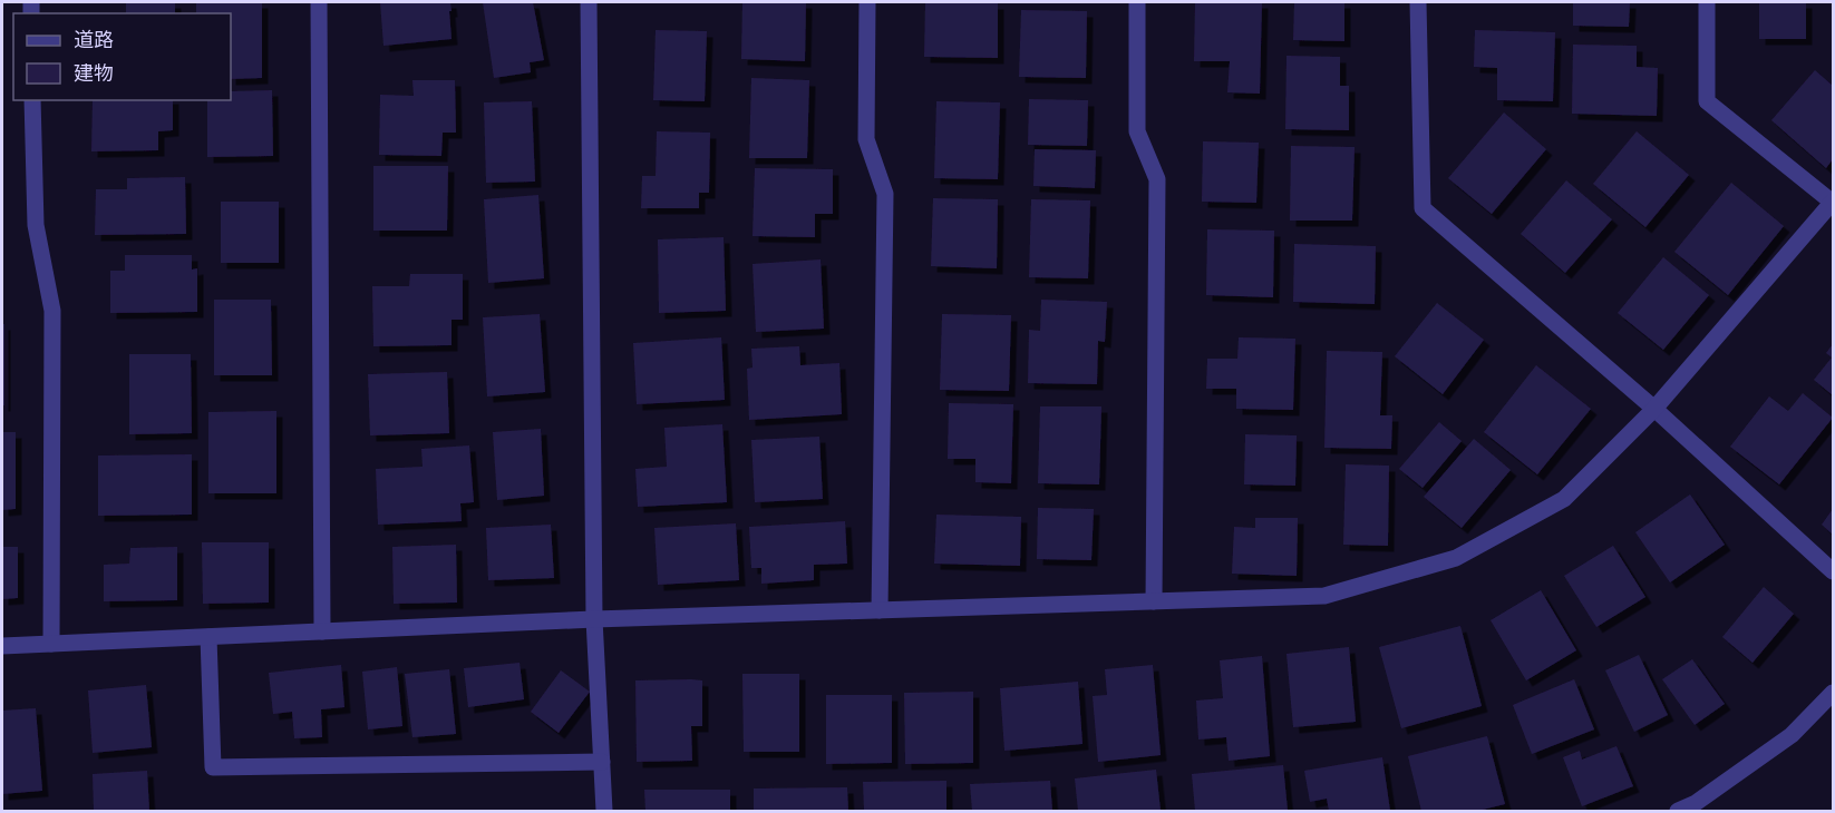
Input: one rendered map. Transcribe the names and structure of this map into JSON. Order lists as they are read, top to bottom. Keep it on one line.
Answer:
{"legend":["道路","建物"]}
